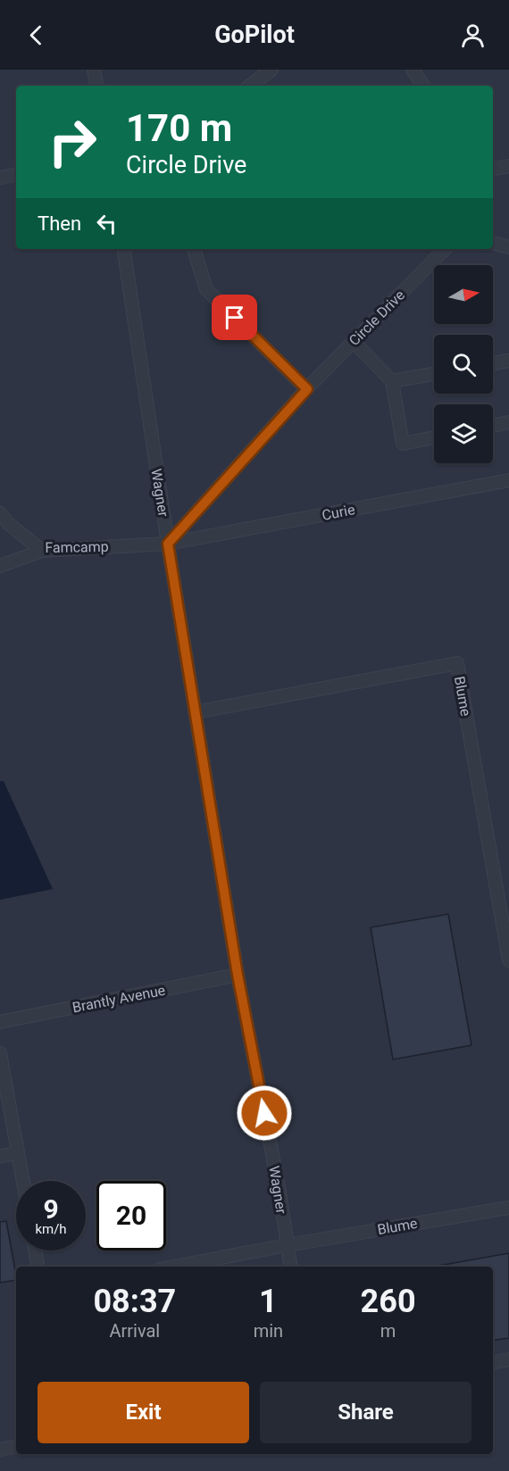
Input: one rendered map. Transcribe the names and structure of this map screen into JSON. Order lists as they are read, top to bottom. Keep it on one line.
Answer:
{"streets":{"lane":["Circle Drive","Wagner","Curie","Famcamp","Blume","Brantly Avenue"]},"crossings":[["Circle Drive","Wagner"],["Circle Drive","Curie"],["Circle Drive","Famcamp"],["Wagner","Curie"],["Wagner","Famcamp"],["Wagner","Blume"],["Wagner","Brantly Avenue"],["Curie","Famcamp"]],"north":"right","page":{"header":"GoPilot","turn":["170 m","Circle Drive"],"then":"Then","speed":"9 km/h","limit":"20","eta":["08:37","Arrival","1","min","260","m"],"buttons":["Exit","Share"]}}
